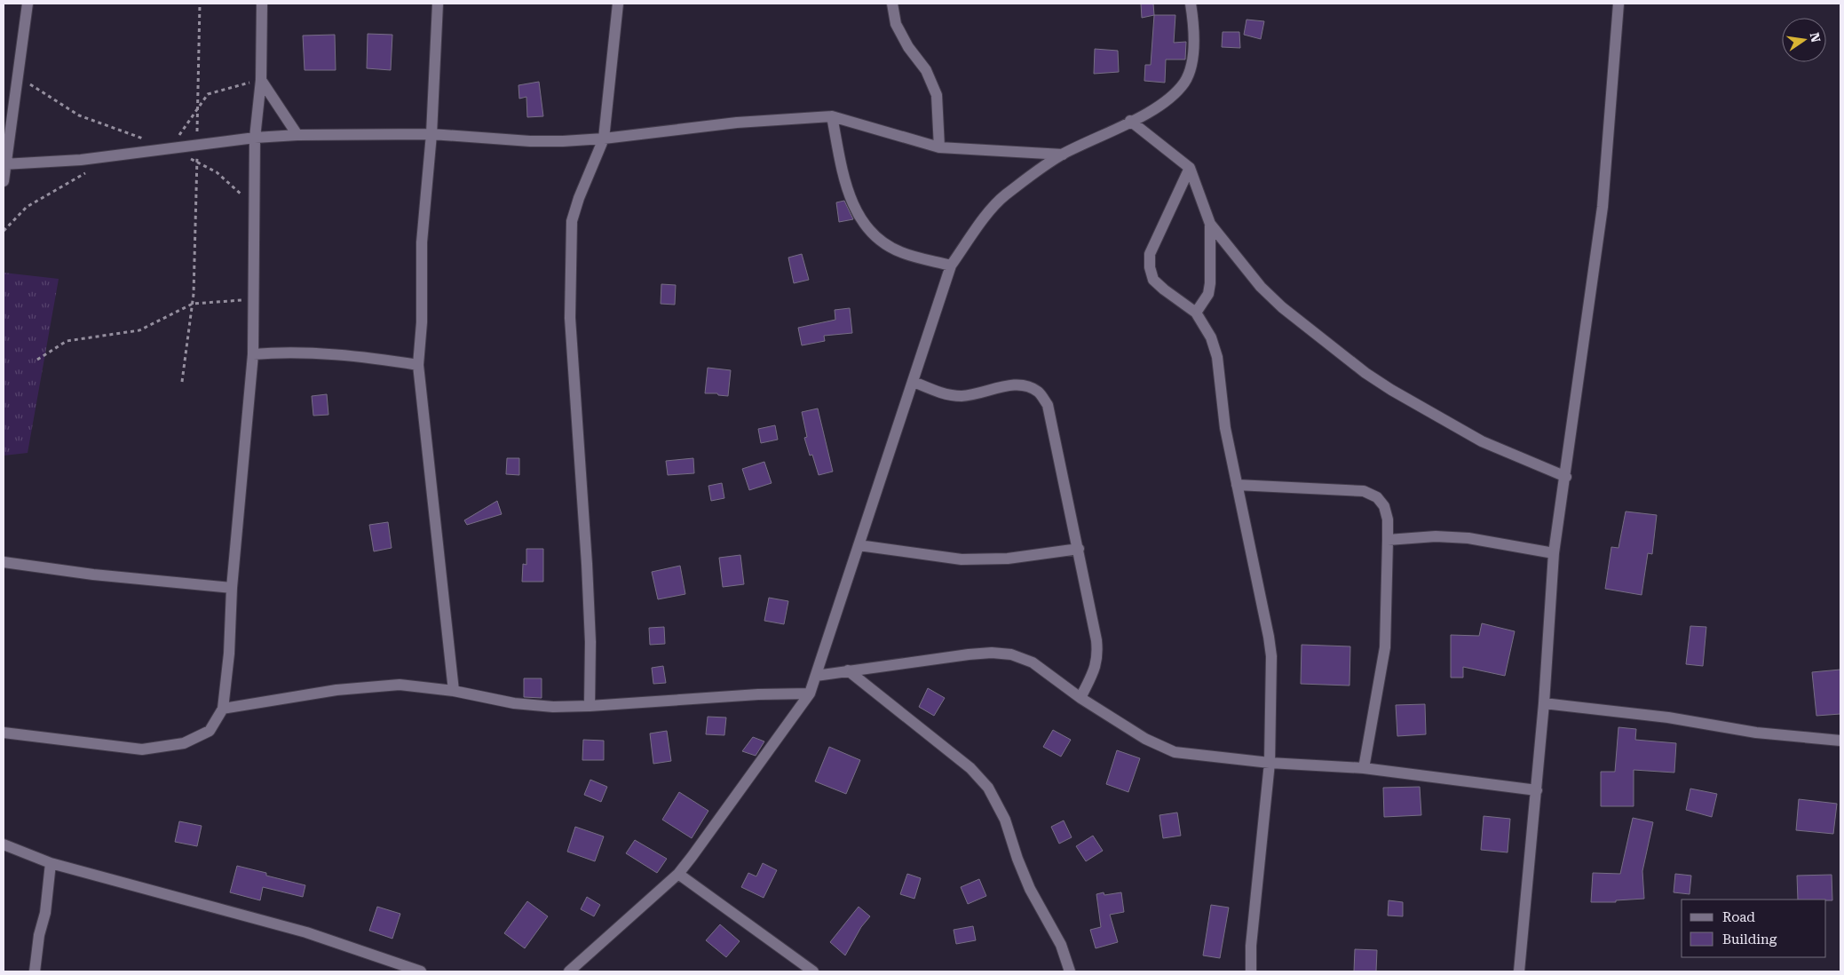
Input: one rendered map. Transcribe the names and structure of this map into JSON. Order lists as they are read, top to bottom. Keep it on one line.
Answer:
{"legend":["Road","Building"],"north":"right"}
